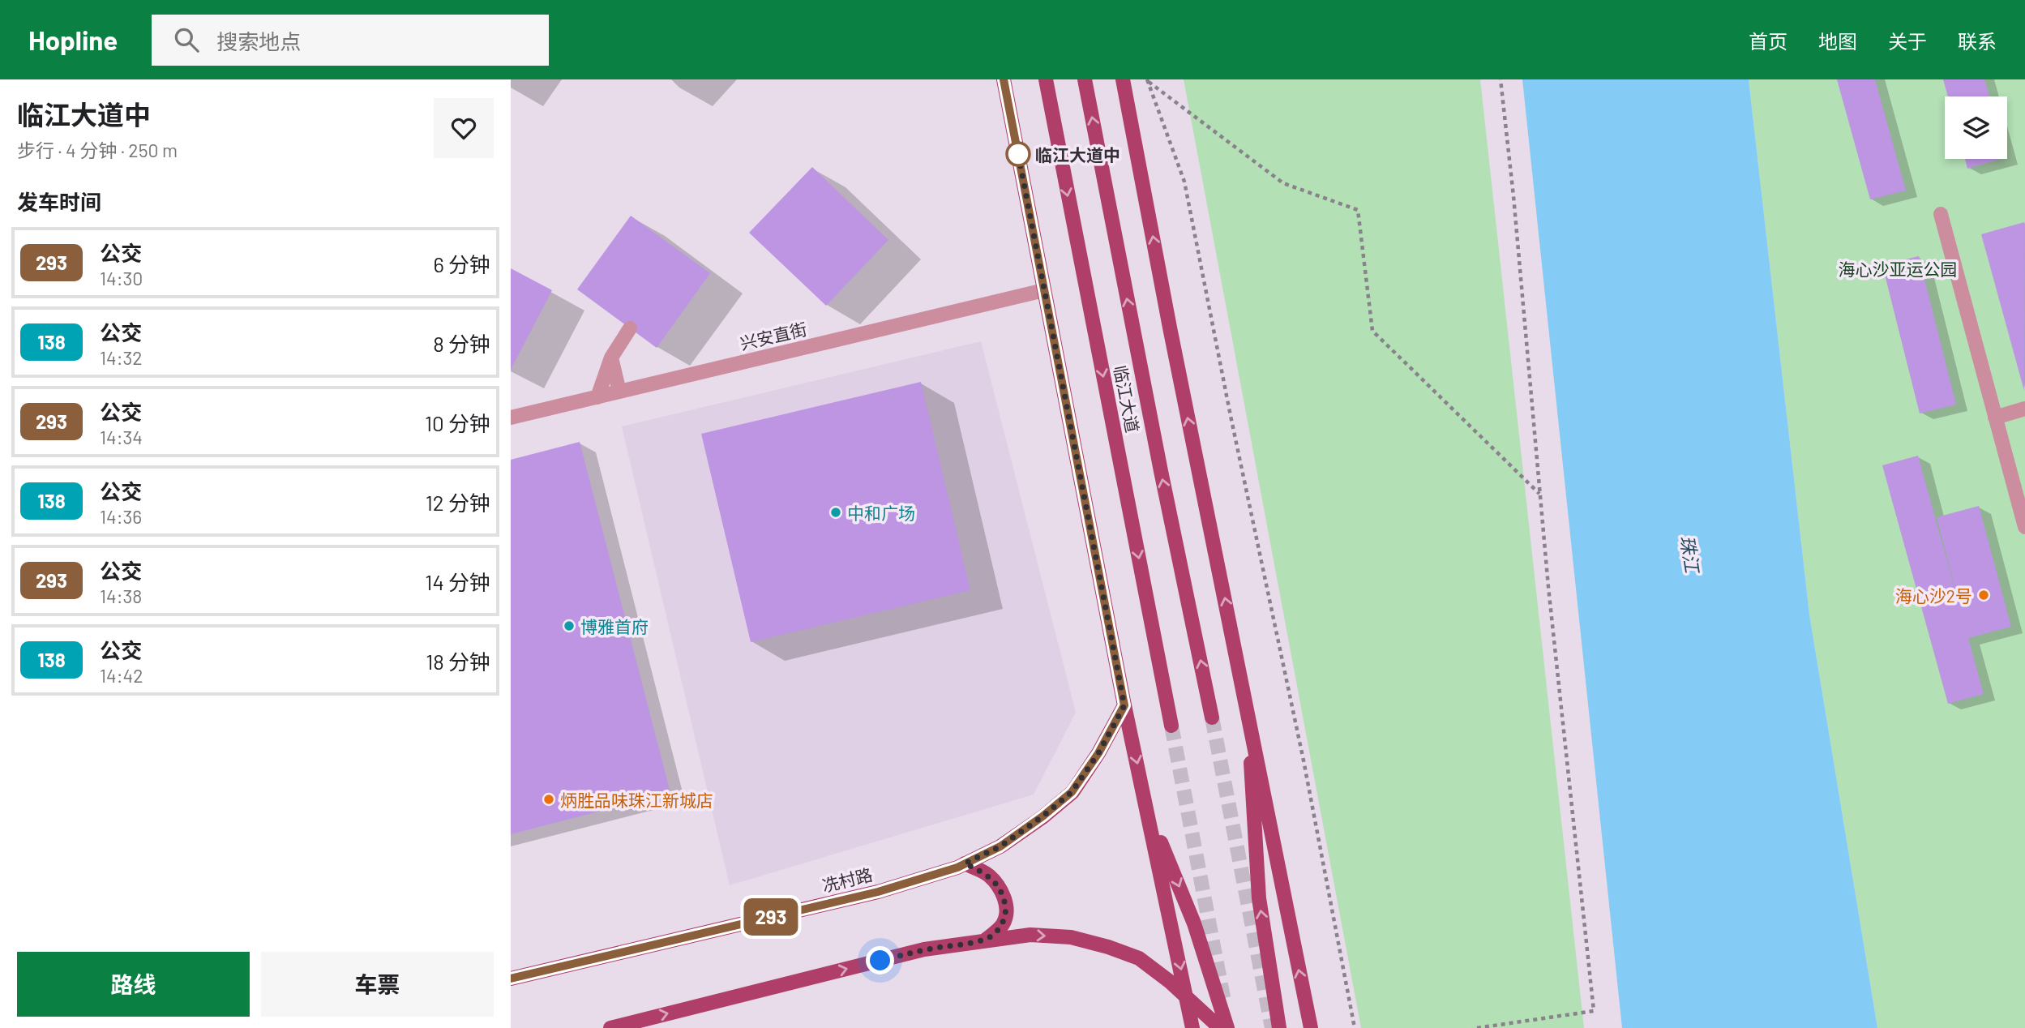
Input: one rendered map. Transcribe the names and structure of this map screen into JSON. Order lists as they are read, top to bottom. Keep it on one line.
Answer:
{"streets":{"main road":["临江大道","冼村路"],"street":["兴安直街"]},"water":["珠江"],"parks":["海心沙亚运公园"],"places":["临江大道中","中和广场","海心沙2号","博雅首府","炳胜品味珠江新城店"],"lines":["bus line 293"],"page":{"header":"Hopline","search":"搜索地点","nav":["首页","地图","关于","联系"],"heading":[["临江大道中","步行 · 4 分钟 · 250 m"],"发车时间"],"on_map":"293","list":[{"mark":"293","name":"公交","note":"14:30","value":"6 分钟"},{"mark":"138","name":"公交","note":"14:32","value":"8 分钟"},{"mark":"293","name":"公交","note":"14:34","value":"10 分钟"},{"mark":"138","name":"公交","note":"14:36","value":"12 分钟"},{"mark":"293","name":"公交","note":"14:38","value":"14 分钟"},{"mark":"138","name":"公交","note":"14:42","value":"18 分钟"}],"buttons":["路线","车票"]}}
